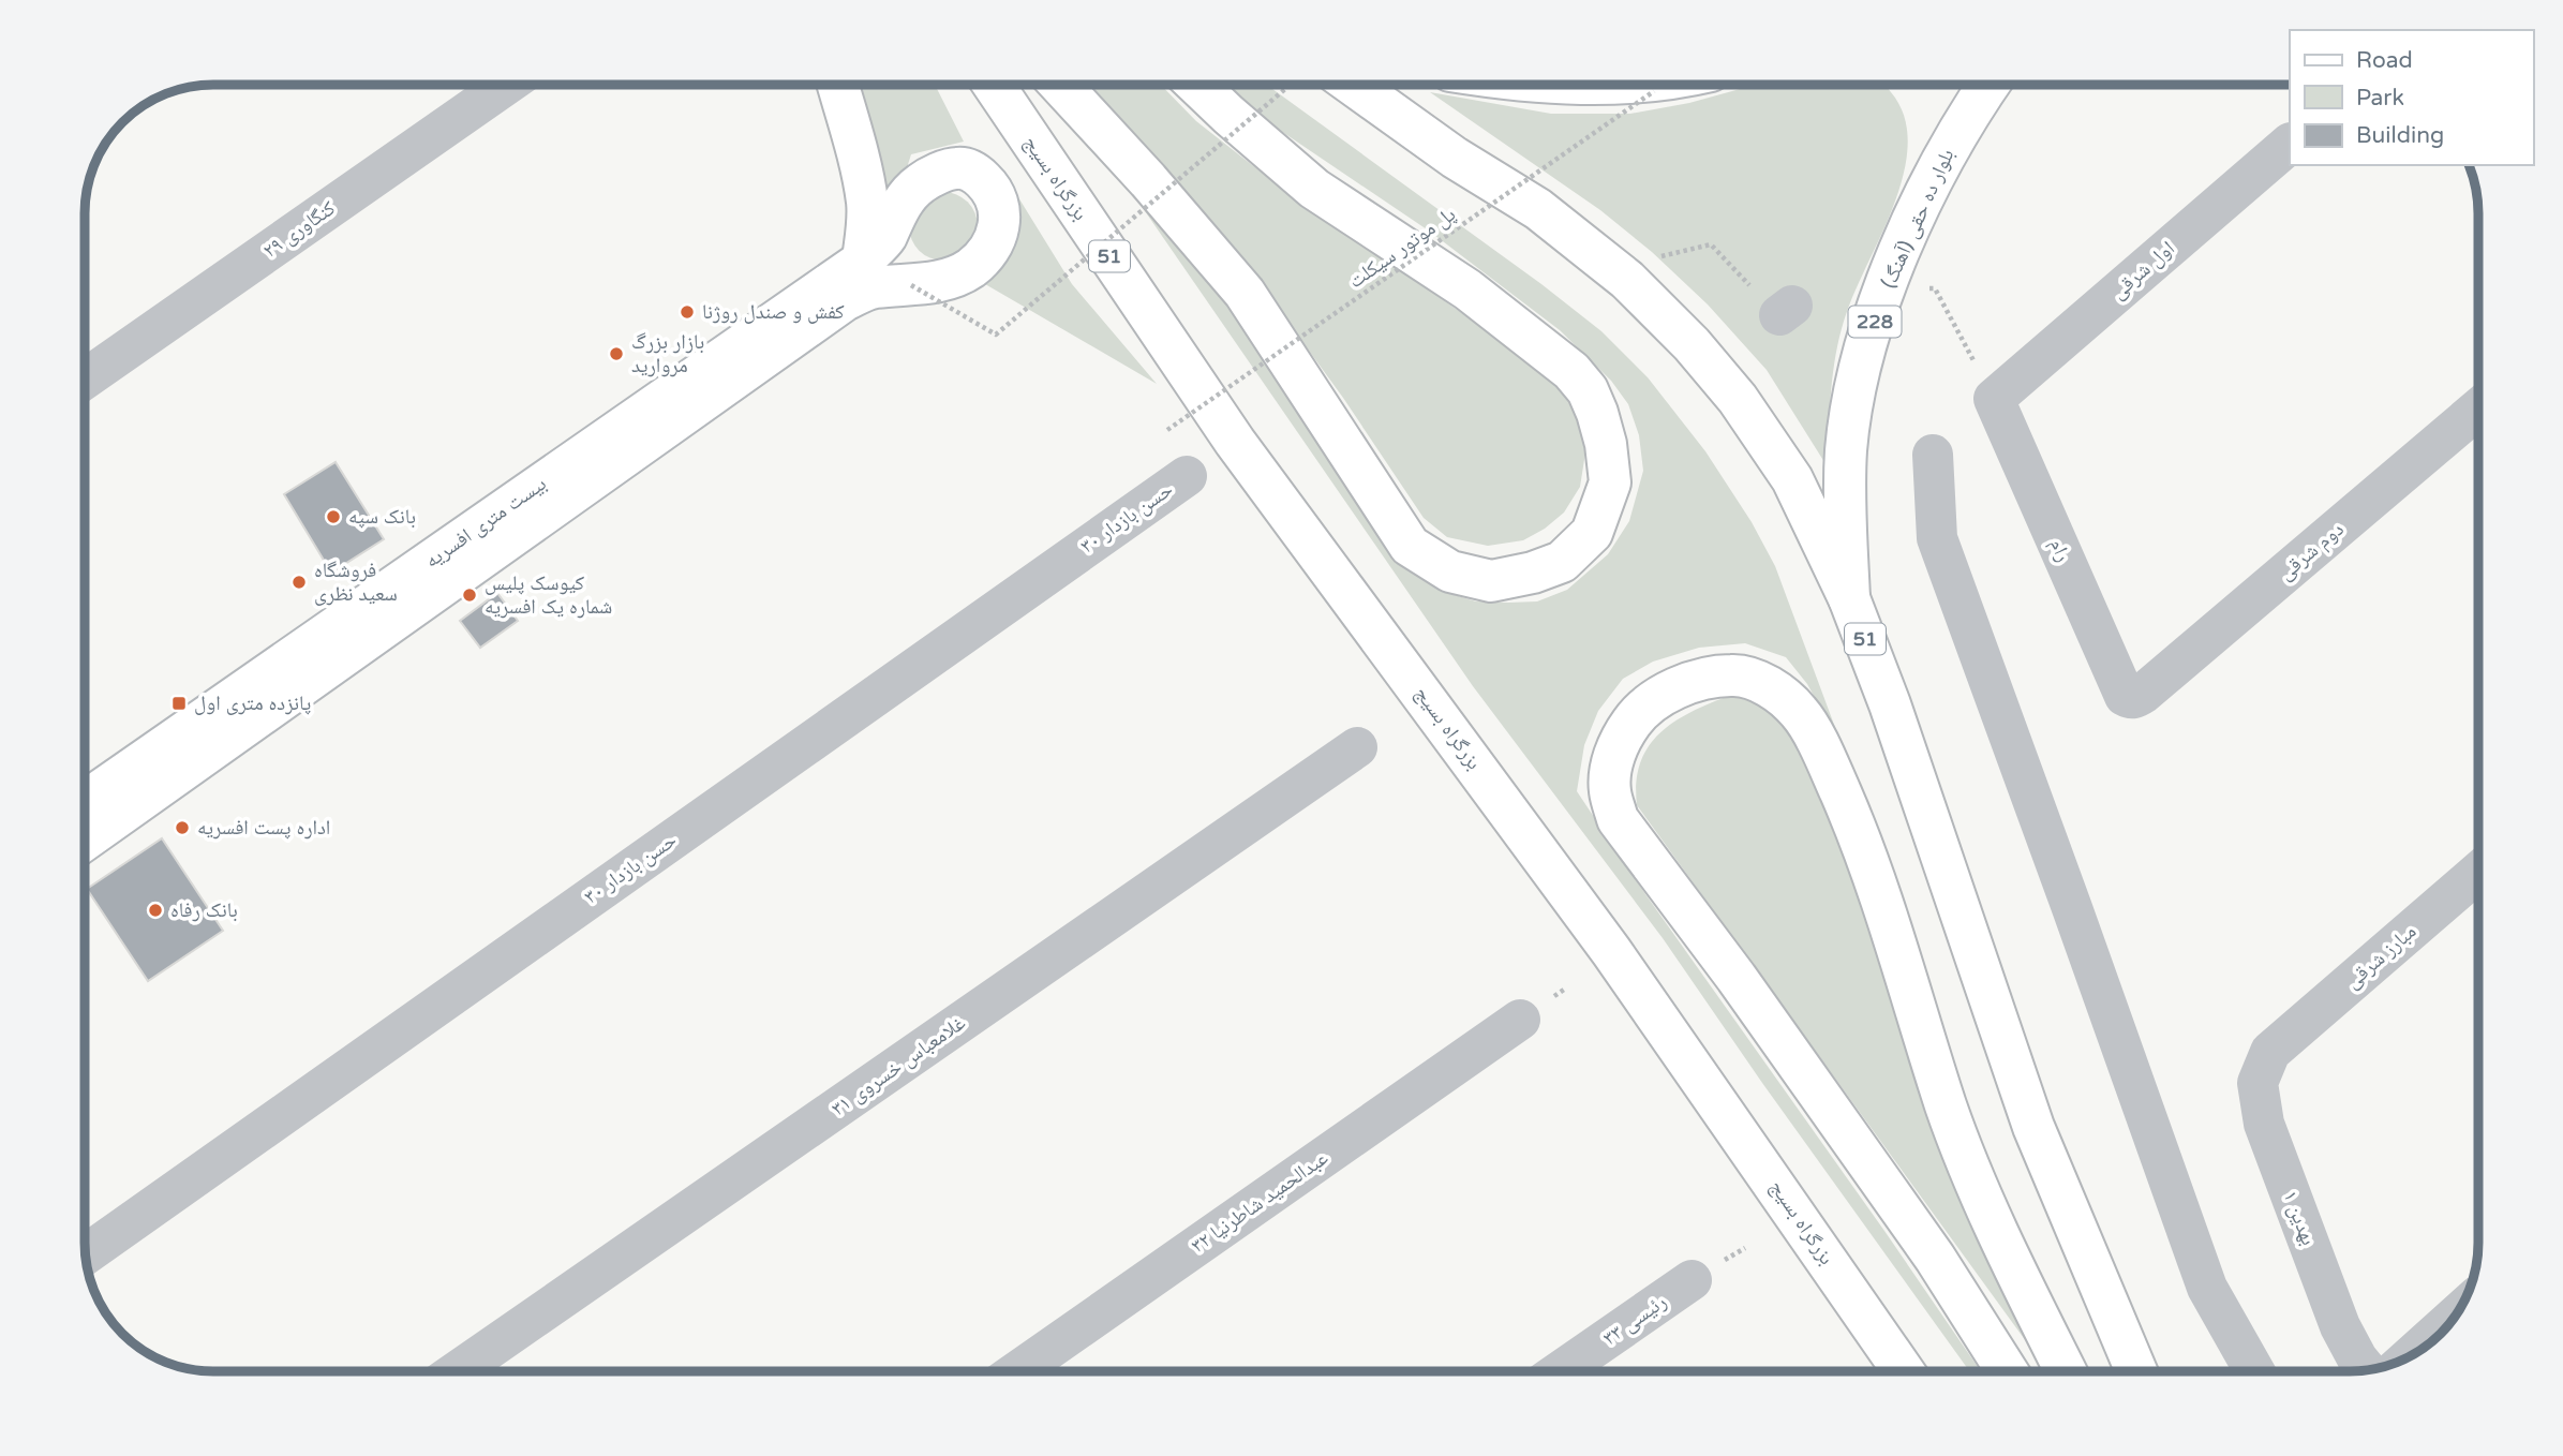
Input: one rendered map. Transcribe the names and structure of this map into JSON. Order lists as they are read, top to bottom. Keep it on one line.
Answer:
{"streets":{"main road":["بزرگراه بسیج","بلوار ده حقی (آهنگ)","51","228","بیست متری افسریه"],"street":["کنگاوری ۲۹","اول شرقی","حسن بازدار ۳۰","رام","دوم شرقی","مبارز شرقی","غلامعباس خسروی ۳۱","عبدالحمید شاطرنیا ۳۲","بهدین ۱","رئیسی ۳۳"],"path":["پل موتور سیکلت"]},"crossings":[["بلوار ده حقی (آهنگ)","51"],["اول شرقی","رام"],["رام","دوم شرقی"],["مبارز شرقی","بهدین ۱"]],"places":{"other":["کفش و صندل روژنا","بازار بزرگ مروارید","بانک سپه","فروشگاه سعید نظری","کیوسک پلیس شماره یک افسریه","اداره پست افسریه","بانک رفاه"],"transit":["پانزده متری اول"]},"legend":["Road","Park","Building"]}
